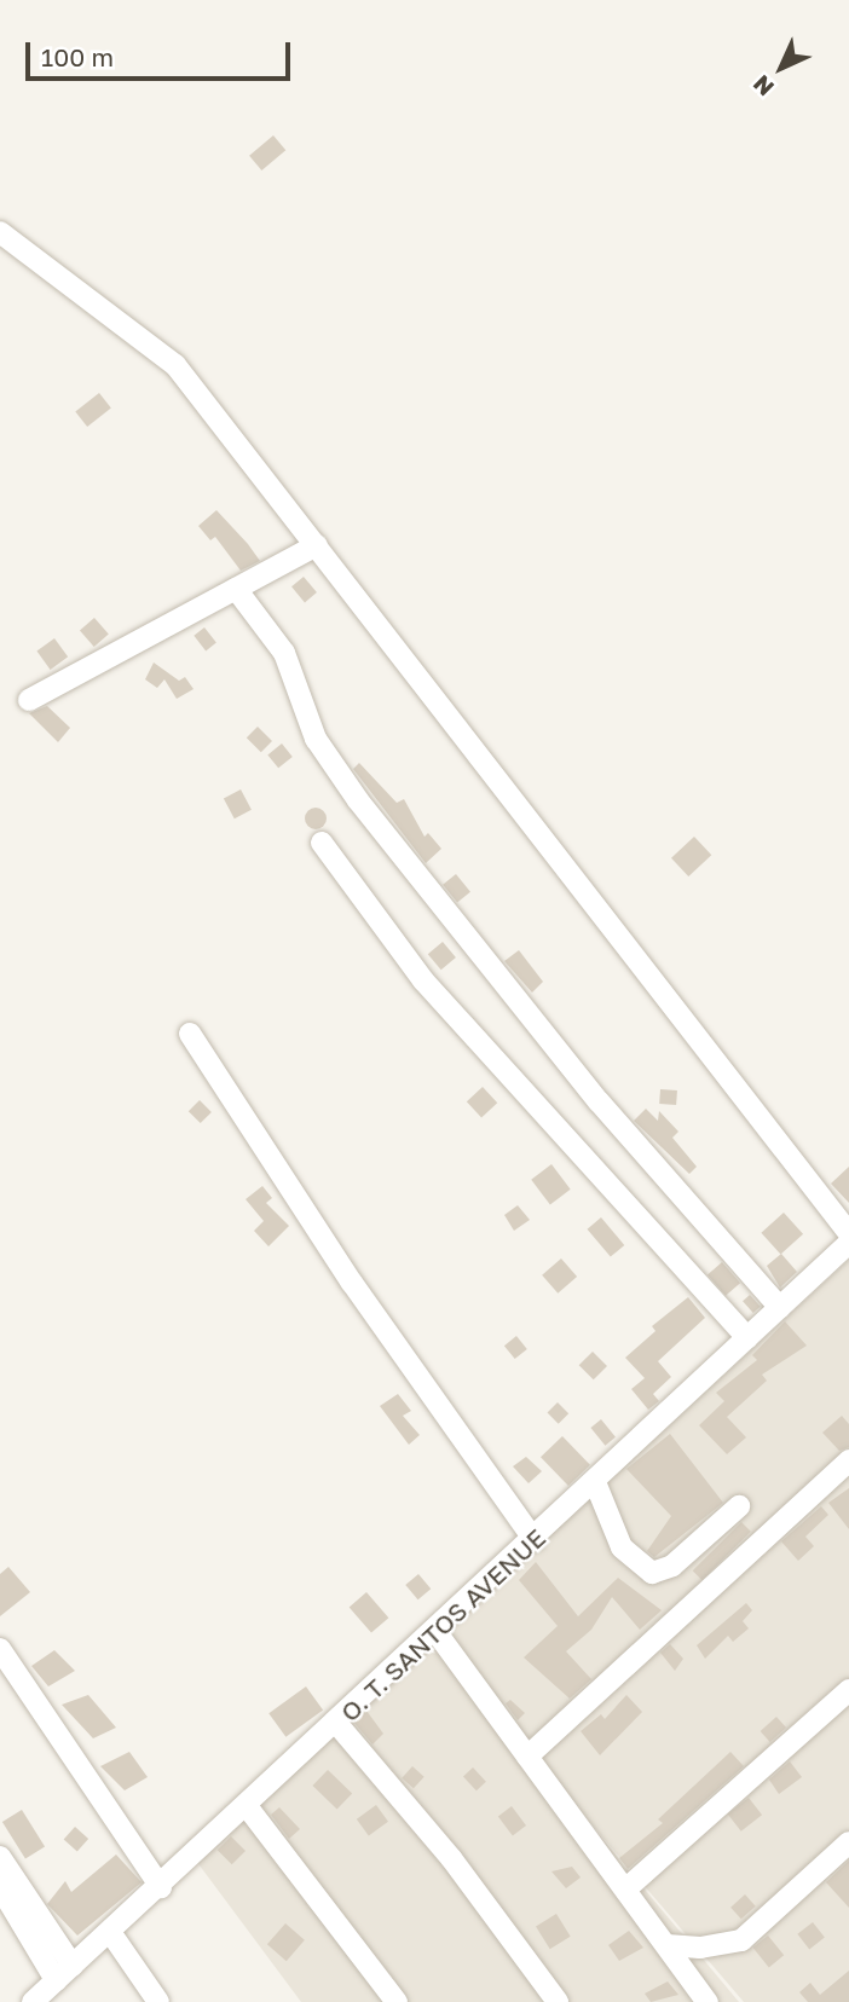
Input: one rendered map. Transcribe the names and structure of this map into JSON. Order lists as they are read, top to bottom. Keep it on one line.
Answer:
{"streets":{"street":["O. T. SANTOS AVENUE"]},"scale_bar":"100 m","north":"bottom left"}
